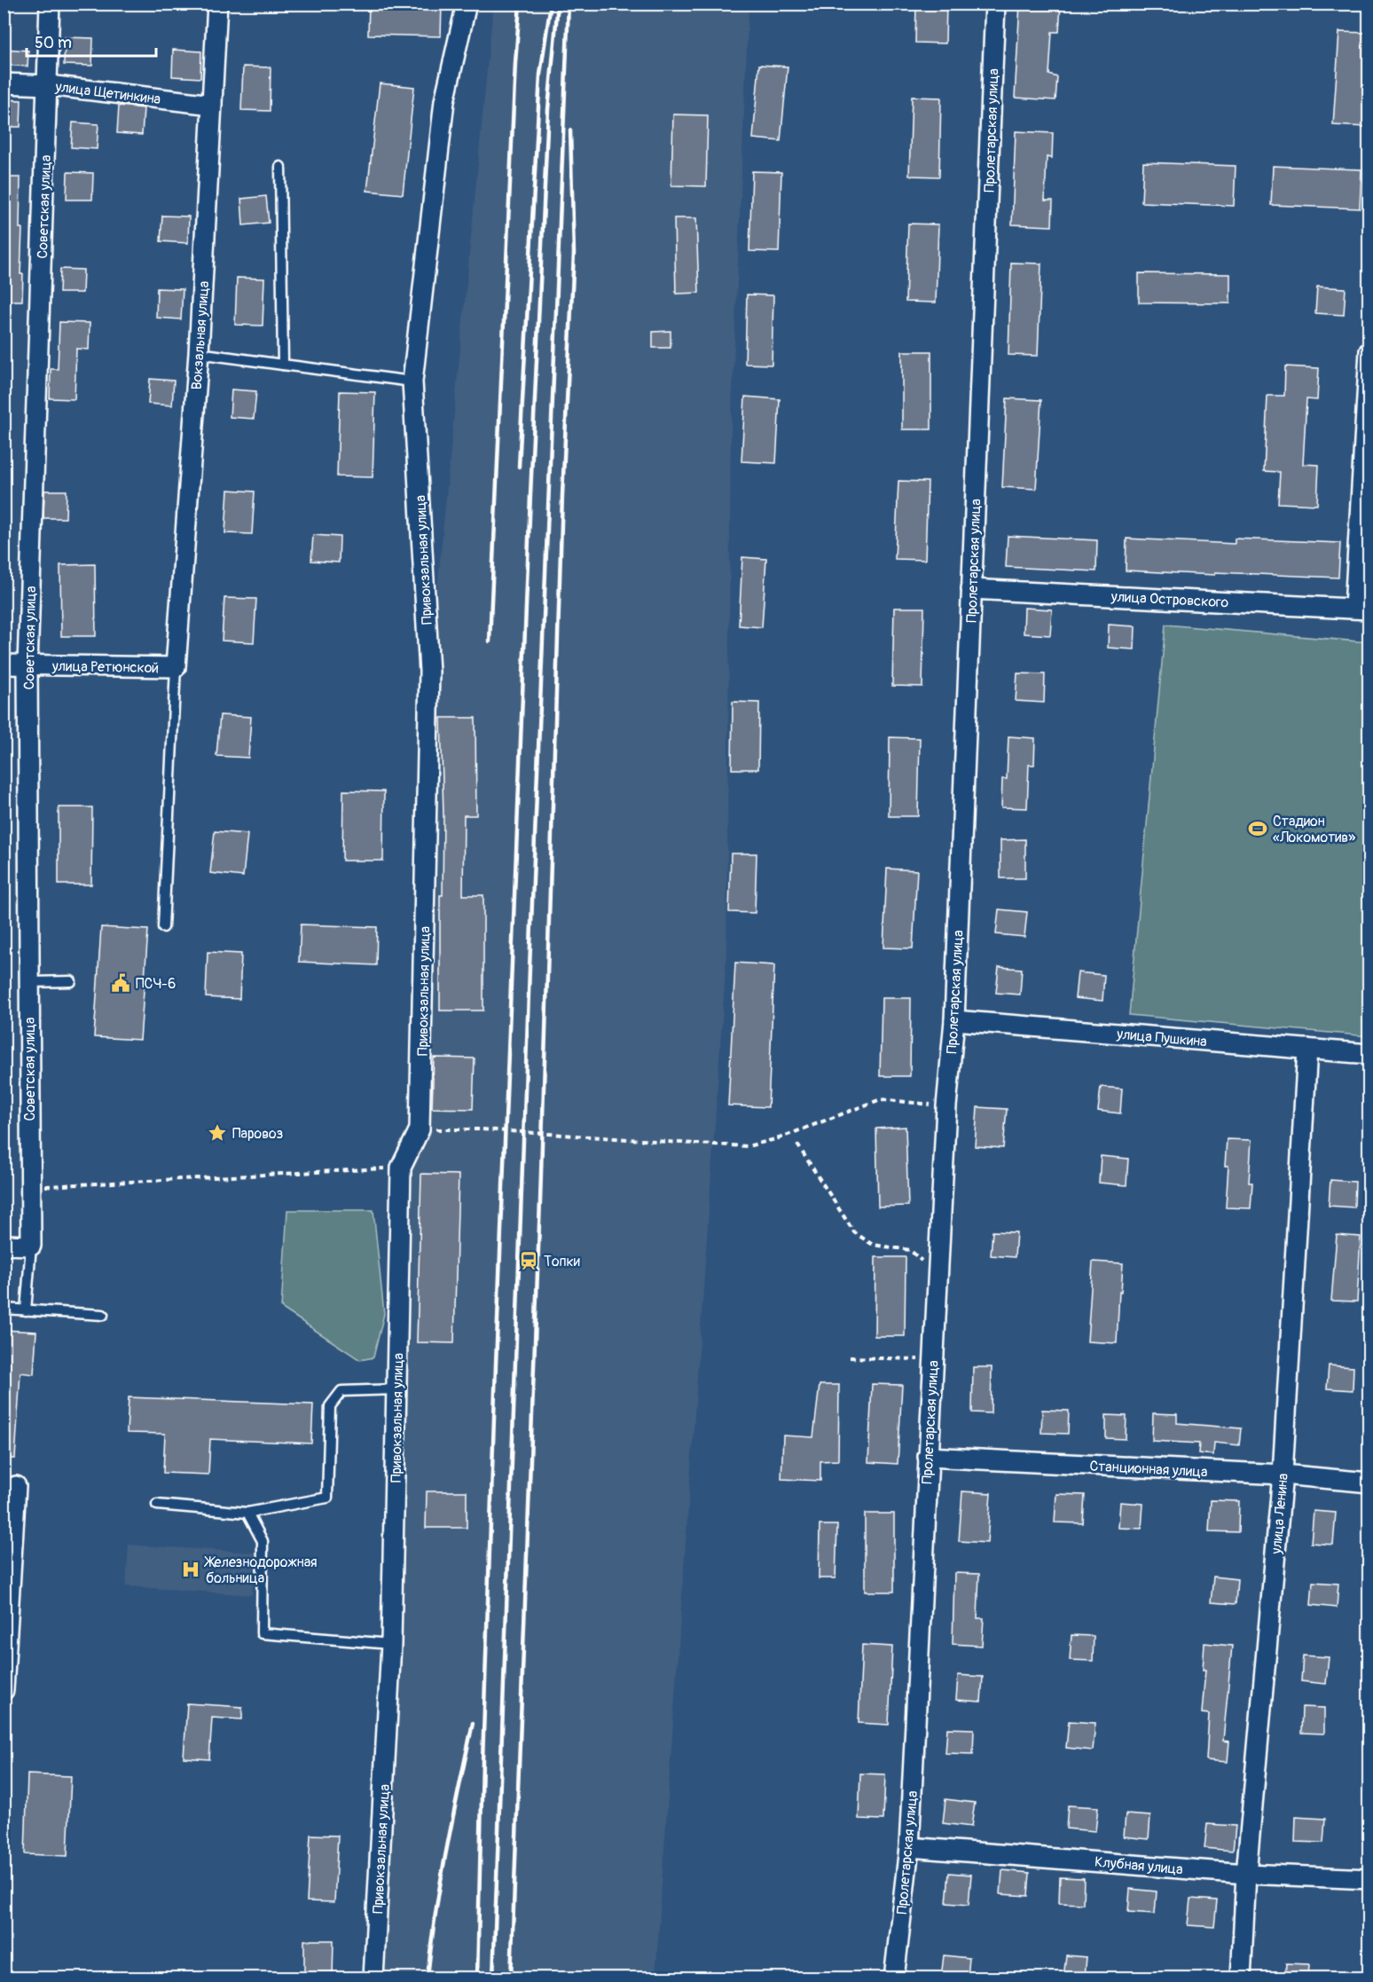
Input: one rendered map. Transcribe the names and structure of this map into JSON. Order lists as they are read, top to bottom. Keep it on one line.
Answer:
{"streets":{"street":["улица Щетинкина","Пролетарская улица","Советская улица","Вокзальная улица","Привокзальная улица","улица Островского","улица Ретюнской","улица Пушкина","Станционная улица","улица Ленина","Клубная улица"]},"crossings":[["улица Щетинкина","Советская улица"],["улица Щетинкина","Вокзальная улица"],["Пролетарская улица","улица Островского"],["Пролетарская улица","улица Пушкина"],["Пролетарская улица","Станционная улица"],["Пролетарская улица","Клубная улица"],["Советская улица","улица Ретюнской"],["Вокзальная улица","улица Ретюнской"],["улица Пушкина","улица Ленина"],["Станционная улица","улица Ленина"],["улица Ленина","Клубная улица"]],"places":{"sports":["Стадион «Локомотив»"],"public building":["ПСЧ-6"],"place":["Паровоз"],"station":["Топки"],"hospital":["Железнодорожная больница"]},"scale_bar":"50 m"}
